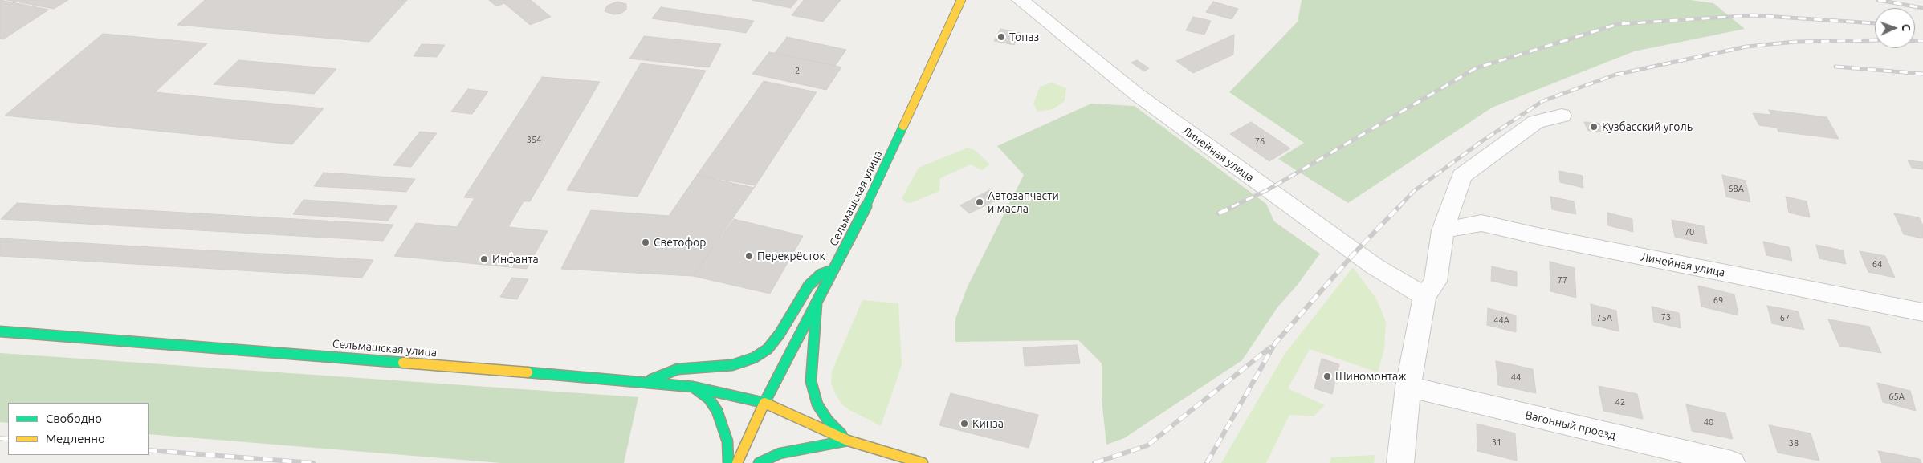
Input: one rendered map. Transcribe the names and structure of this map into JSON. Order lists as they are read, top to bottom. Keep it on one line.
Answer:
{"streets":{"main road":["Сельмашская улица"],"street":["Линейная улица","Вагонный проезд"]},"places":["Топаз","Кузбасский уголь","Автозапчасти и масла","Светофор","Перекрёсток","Инфанта","Шиномонтаж","Кинза"],"house_numbers":["2","354","76","68А","70","64","77","69","73","75А","67","44А","44","65А","42","40","31","38"],"legend":["Свободно","Медленно"],"north":"right"}
